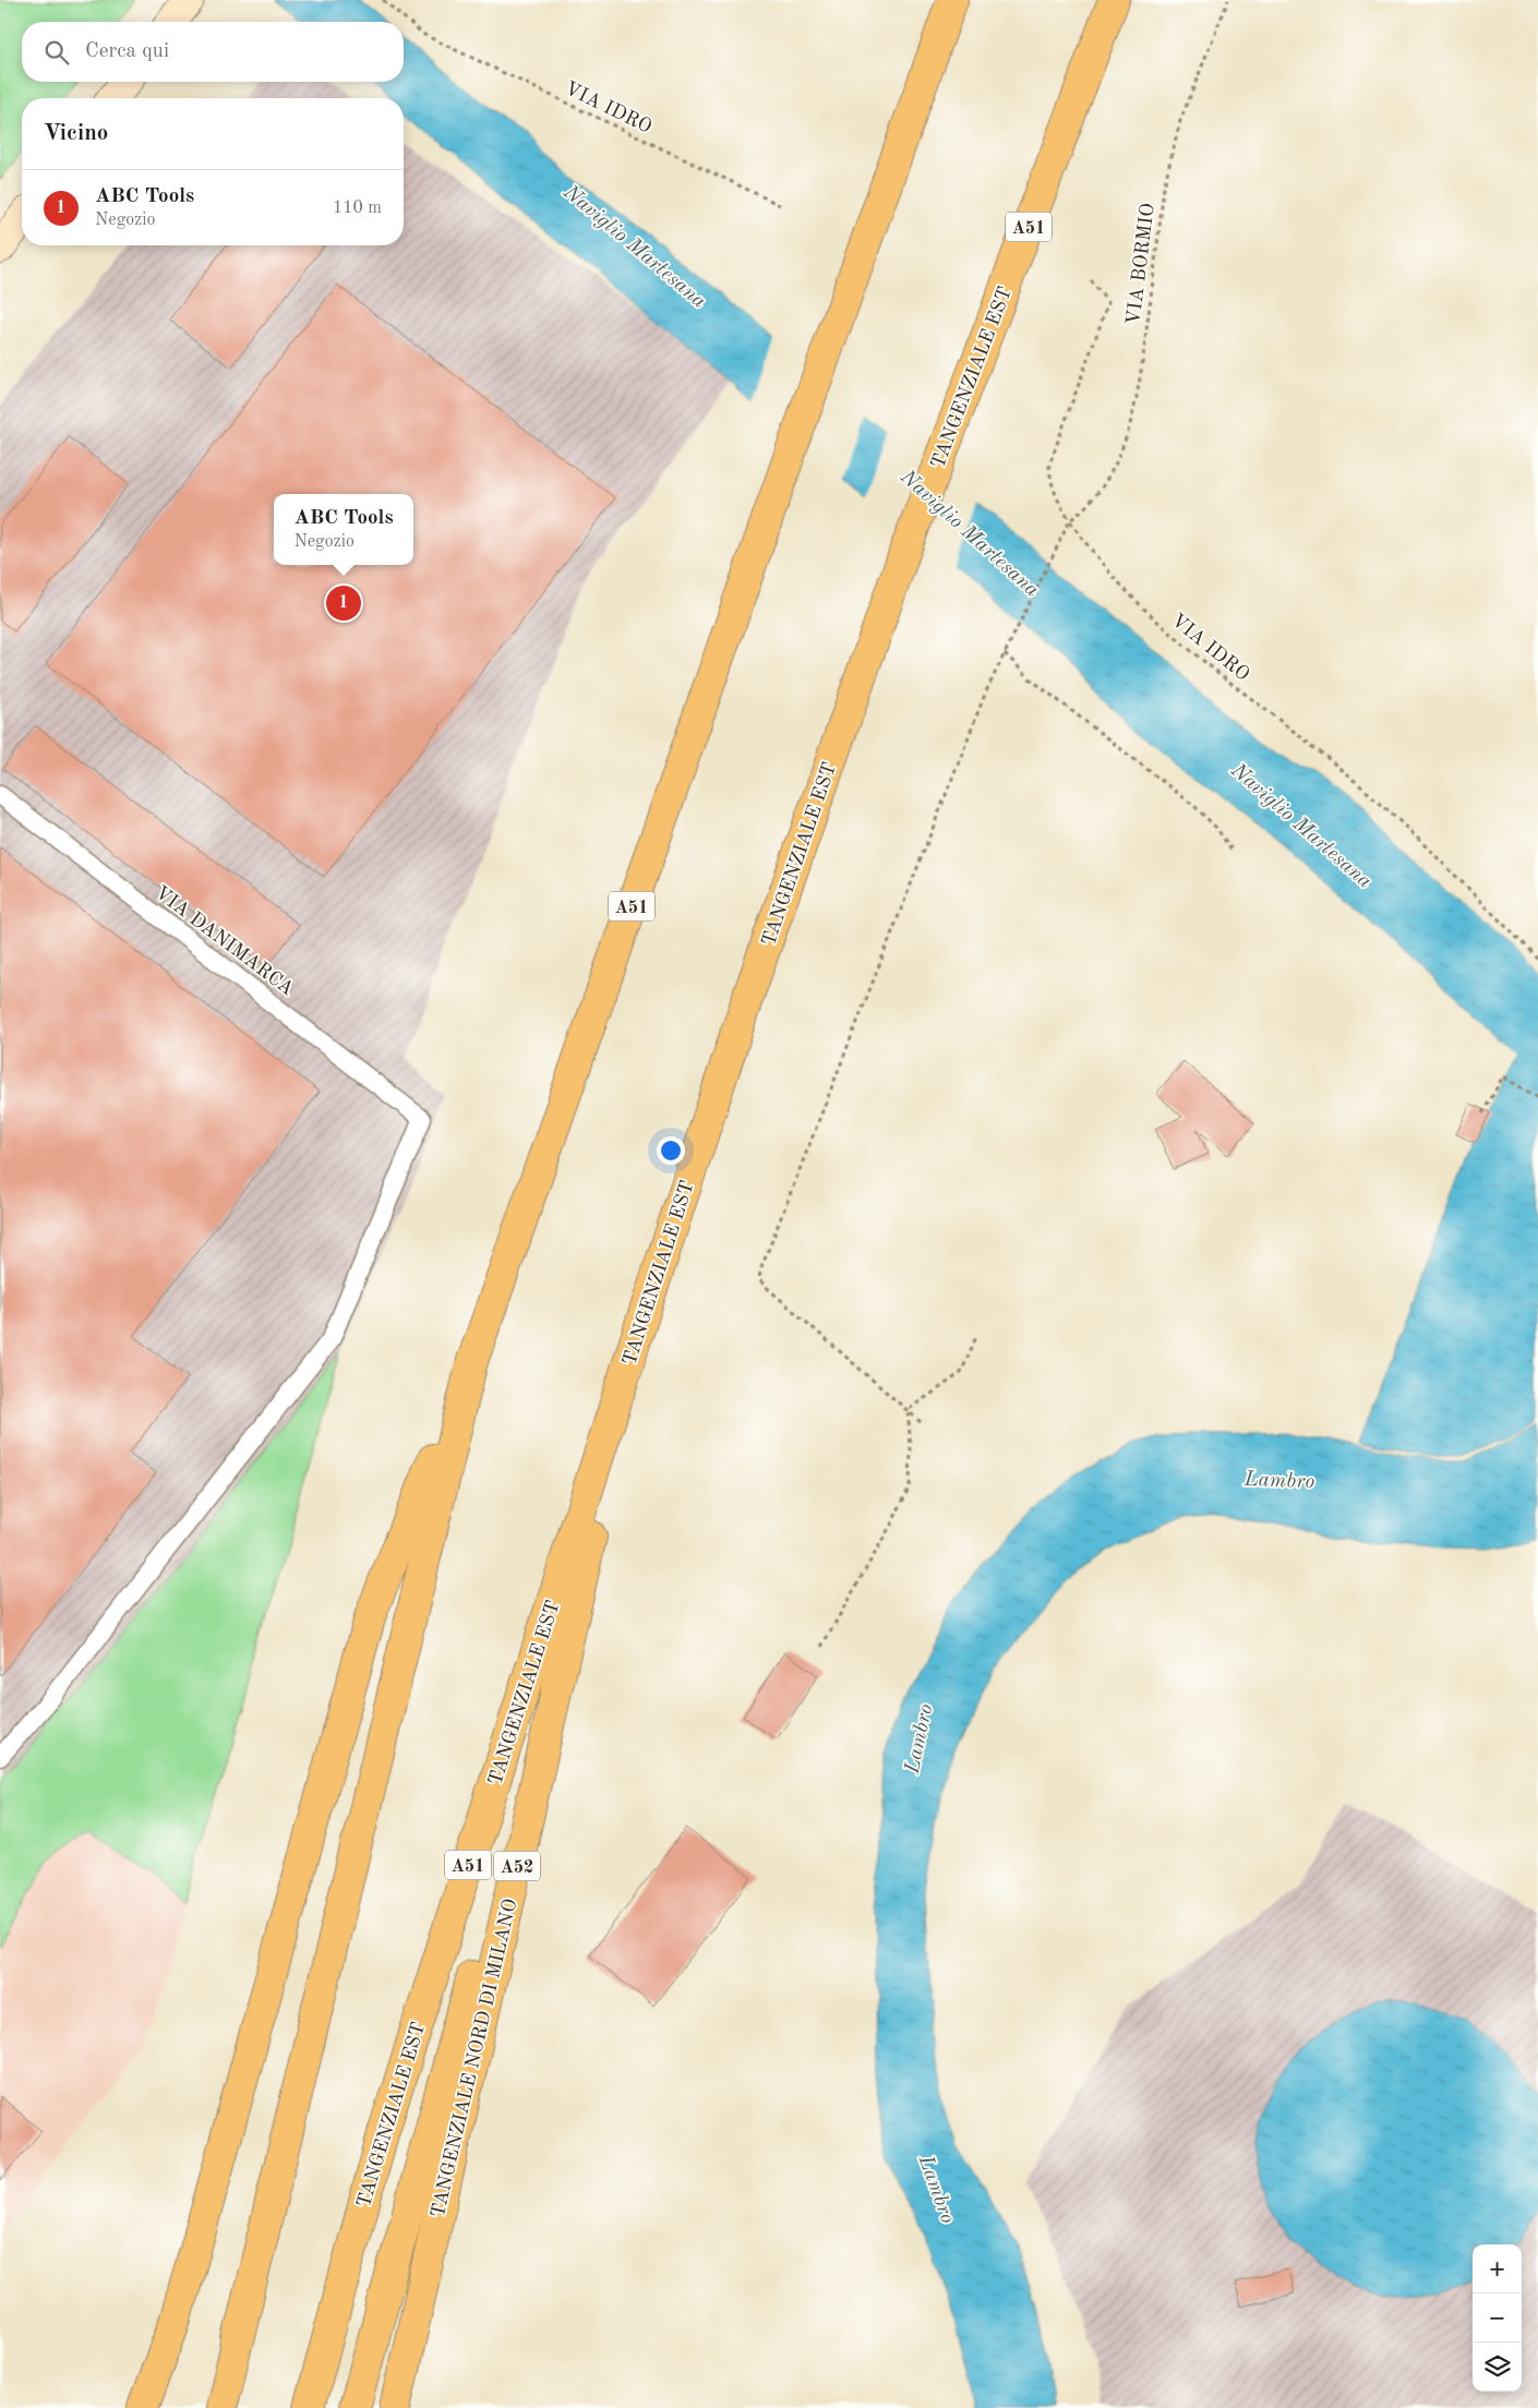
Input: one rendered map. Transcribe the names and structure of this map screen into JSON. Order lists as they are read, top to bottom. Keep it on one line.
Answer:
{"streets":{"highway":["A51","TANGENZIALE EST","A52","TANGENZIALE NORD DI MILANO"],"lane":["VIA DANIMARCA"],"path":["VIA IDRO","VIA BORMIO"]},"crossings":[["VIA IDRO","VIA BORMIO"],["TANGENZIALE EST","TANGENZIALE NORD DI MILANO"]],"water":["Naviglio Martesana","Lambro"],"page":{"search":"Cerca qui","heading":"Vicino","list":[{"mark":"1","name":"ABC Tools","note":"Negozio","value":"110 m"}],"popup":["ABC Tools","Negozio"],"pins":"1","map_buttons":["+","−"]}}
